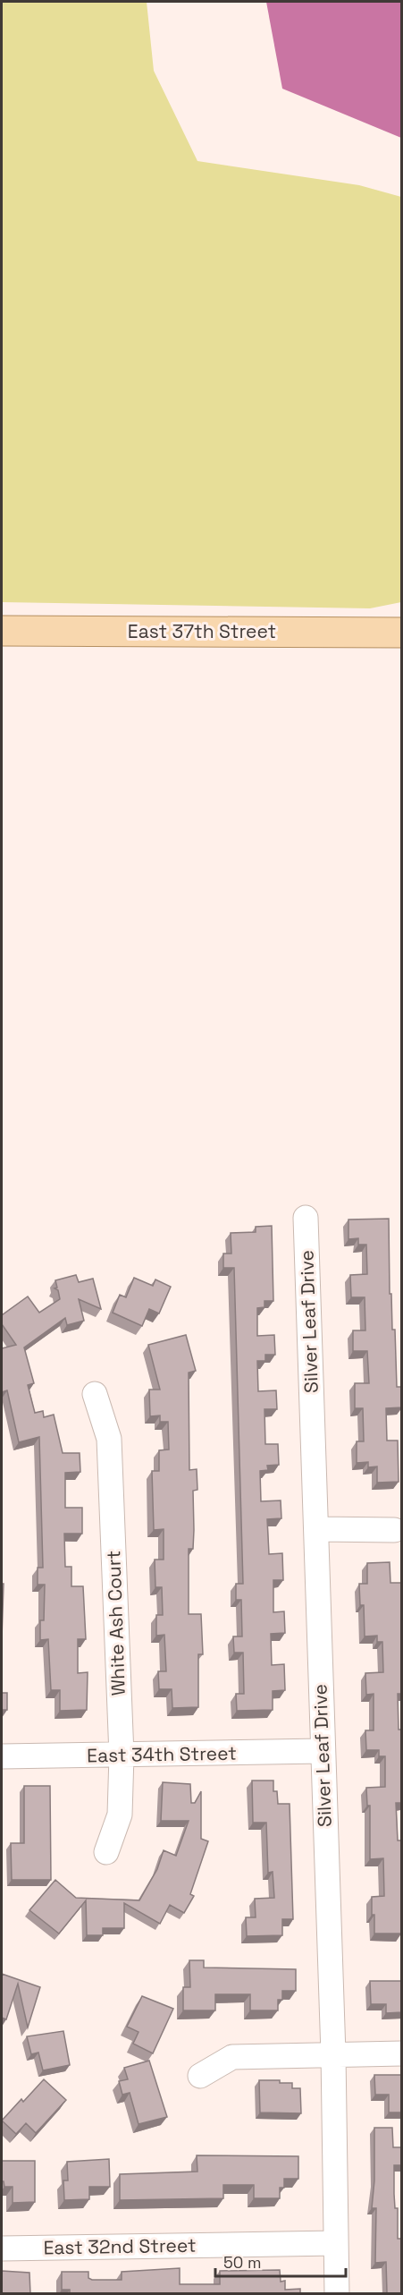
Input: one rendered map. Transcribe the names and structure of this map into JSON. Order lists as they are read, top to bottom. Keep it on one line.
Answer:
{"streets":{"main road":["East 37th Street"],"street":["Silver Leaf Drive","White Ash Court","East 34th Street","East 32nd Street"]},"crossings":[["Silver Leaf Drive","East 34th Street"],["Silver Leaf Drive","East 32nd Street"],["White Ash Court","East 34th Street"]],"scale_bar":"50 m"}
